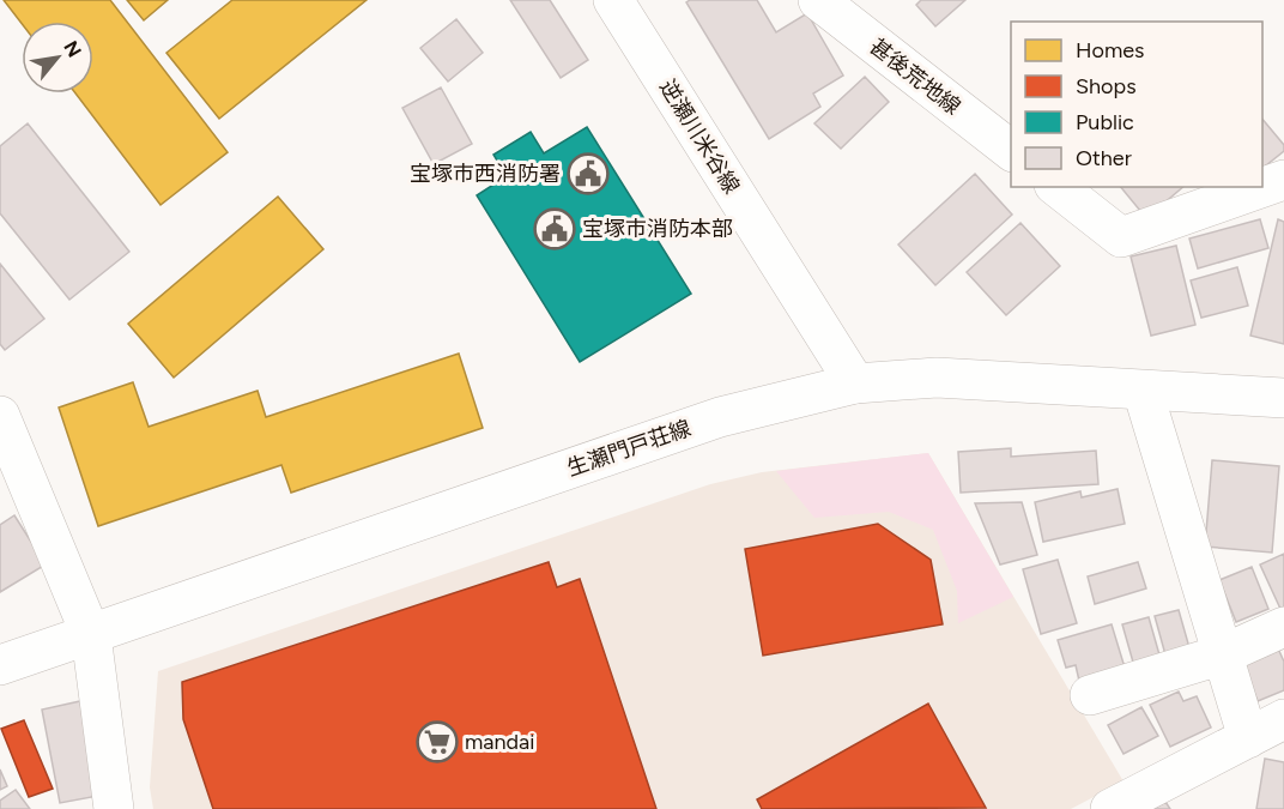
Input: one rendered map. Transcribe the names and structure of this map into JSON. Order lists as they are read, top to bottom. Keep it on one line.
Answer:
{"streets":{"street":["甚後荒地線","逆瀬川米谷線","生瀬門戸荘線"]},"crossings":[["逆瀬川米谷線","生瀬門戸荘線"]],"places":{"public building":["宝塚市西消防署","宝塚市消防本部"],"supermarket":["mandai"]},"legend":["Homes","Shops","Public","Other"],"north":"top right"}
